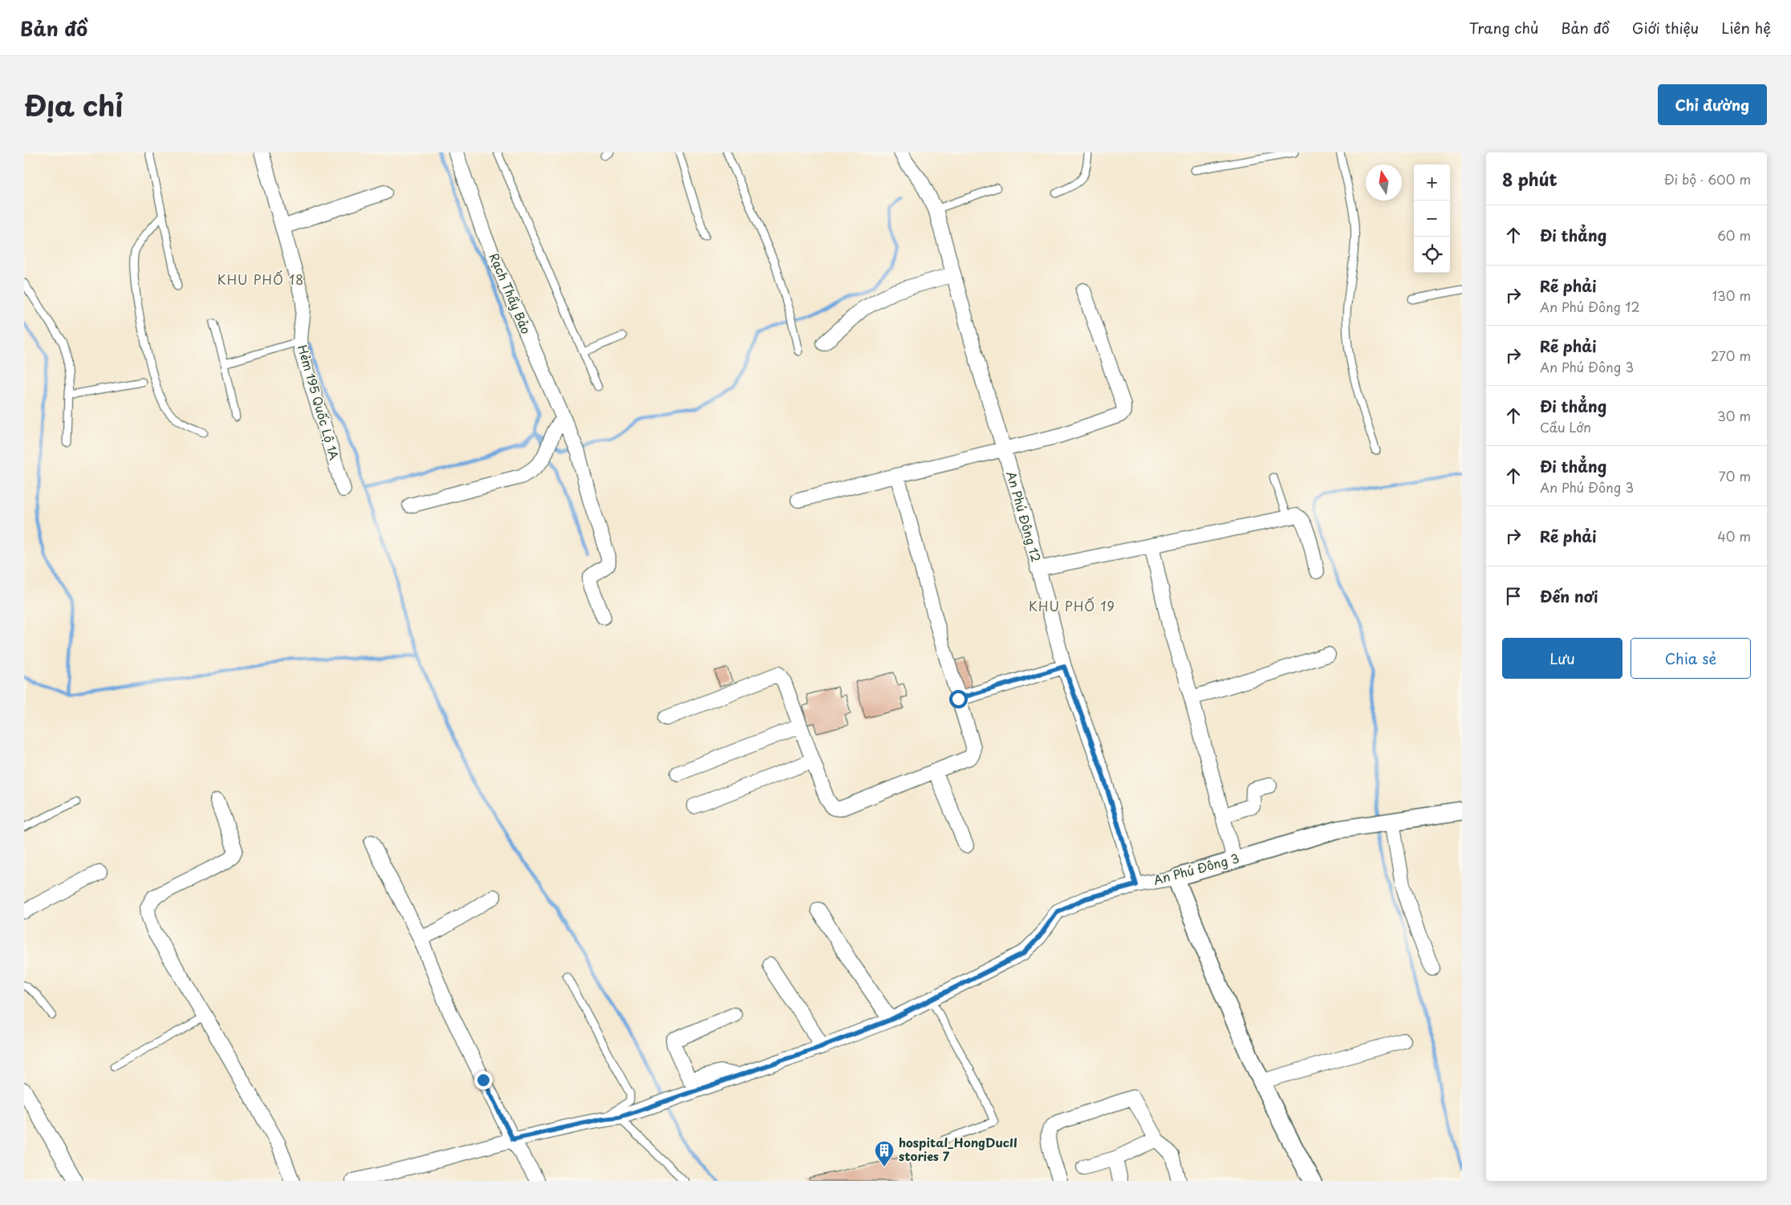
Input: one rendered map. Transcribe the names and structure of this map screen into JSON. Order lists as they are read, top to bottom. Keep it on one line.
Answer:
{"streets":{"street":["Rạch Thầy Bảo","Hẻm 195 Quốc Lộ 1A","An Phú Đông 12","An Phú Đông 3"]},"crossings":[["An Phú Đông 12","An Phú Đông 3"]],"districts":["KHU PHỐ 18","KHU PHỐ 19"],"places":{"building":["hospital_HongDucII stories 7"]},"north":"top","page":{"header":"Bản đồ","nav":["Trang chủ","Bản đồ","Giới thiệu","Liên hệ"],"title":"Địa chỉ","buttons":["Chỉ đường",["Lưu","Chia sẻ"]],"heading":["8 phút","Đi bộ · 600 m"],"map_buttons":["+","−"],"list":[["Đi thẳng","60 m"],["Rẽ phải","An Phú Đông 12","130 m"],["Rẽ phải","An Phú Đông 3","270 m"],["Đi thẳng","Cầu Lớn","30 m"],["Đi thẳng","An Phú Đông 3","70 m"],["Rẽ phải","40 m"],"Đến nơi"]}}
